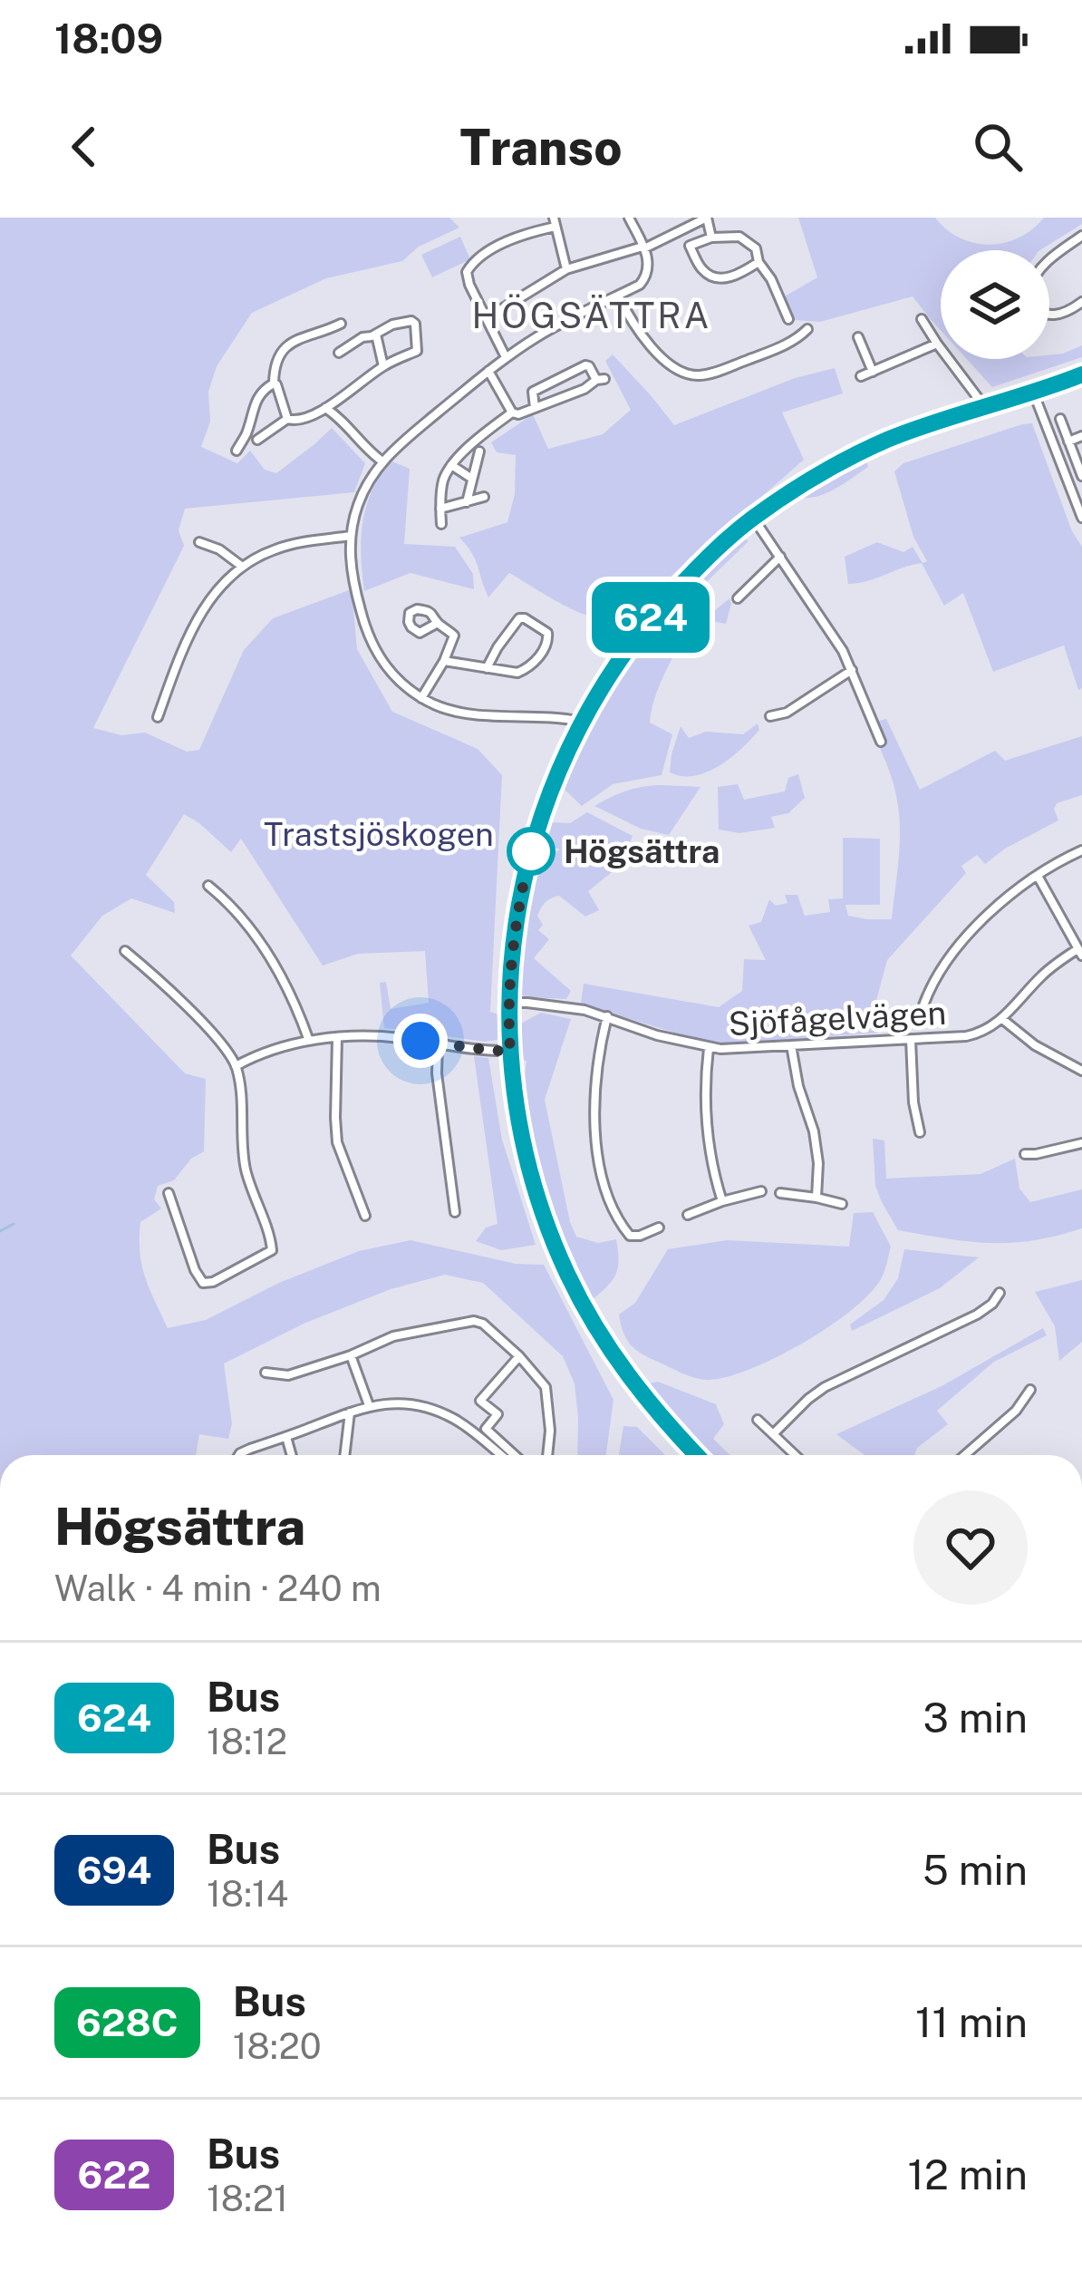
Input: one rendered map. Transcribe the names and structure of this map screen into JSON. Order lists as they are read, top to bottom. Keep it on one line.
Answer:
{"streets":{"street":["Sjöfågelvägen"]},"districts":["HÖGSÄTTRA"],"parks":["Trastsjöskogen"],"places":["Högsättra"],"lines":["bus line 624"],"page":{"status":"18:09","header":"Transo","on_map":"624","heading":["Högsättra","Walk · 4 min · 240 m"],"list":[{"mark":"624","name":"Bus","note":"18:12","value":"3 min"},{"mark":"694","name":"Bus","note":"18:14","value":"5 min"},{"mark":"628C","name":"Bus","note":"18:20","value":"11 min"},{"mark":"622","name":"Bus","note":"18:21","value":"12 min"}]}}
